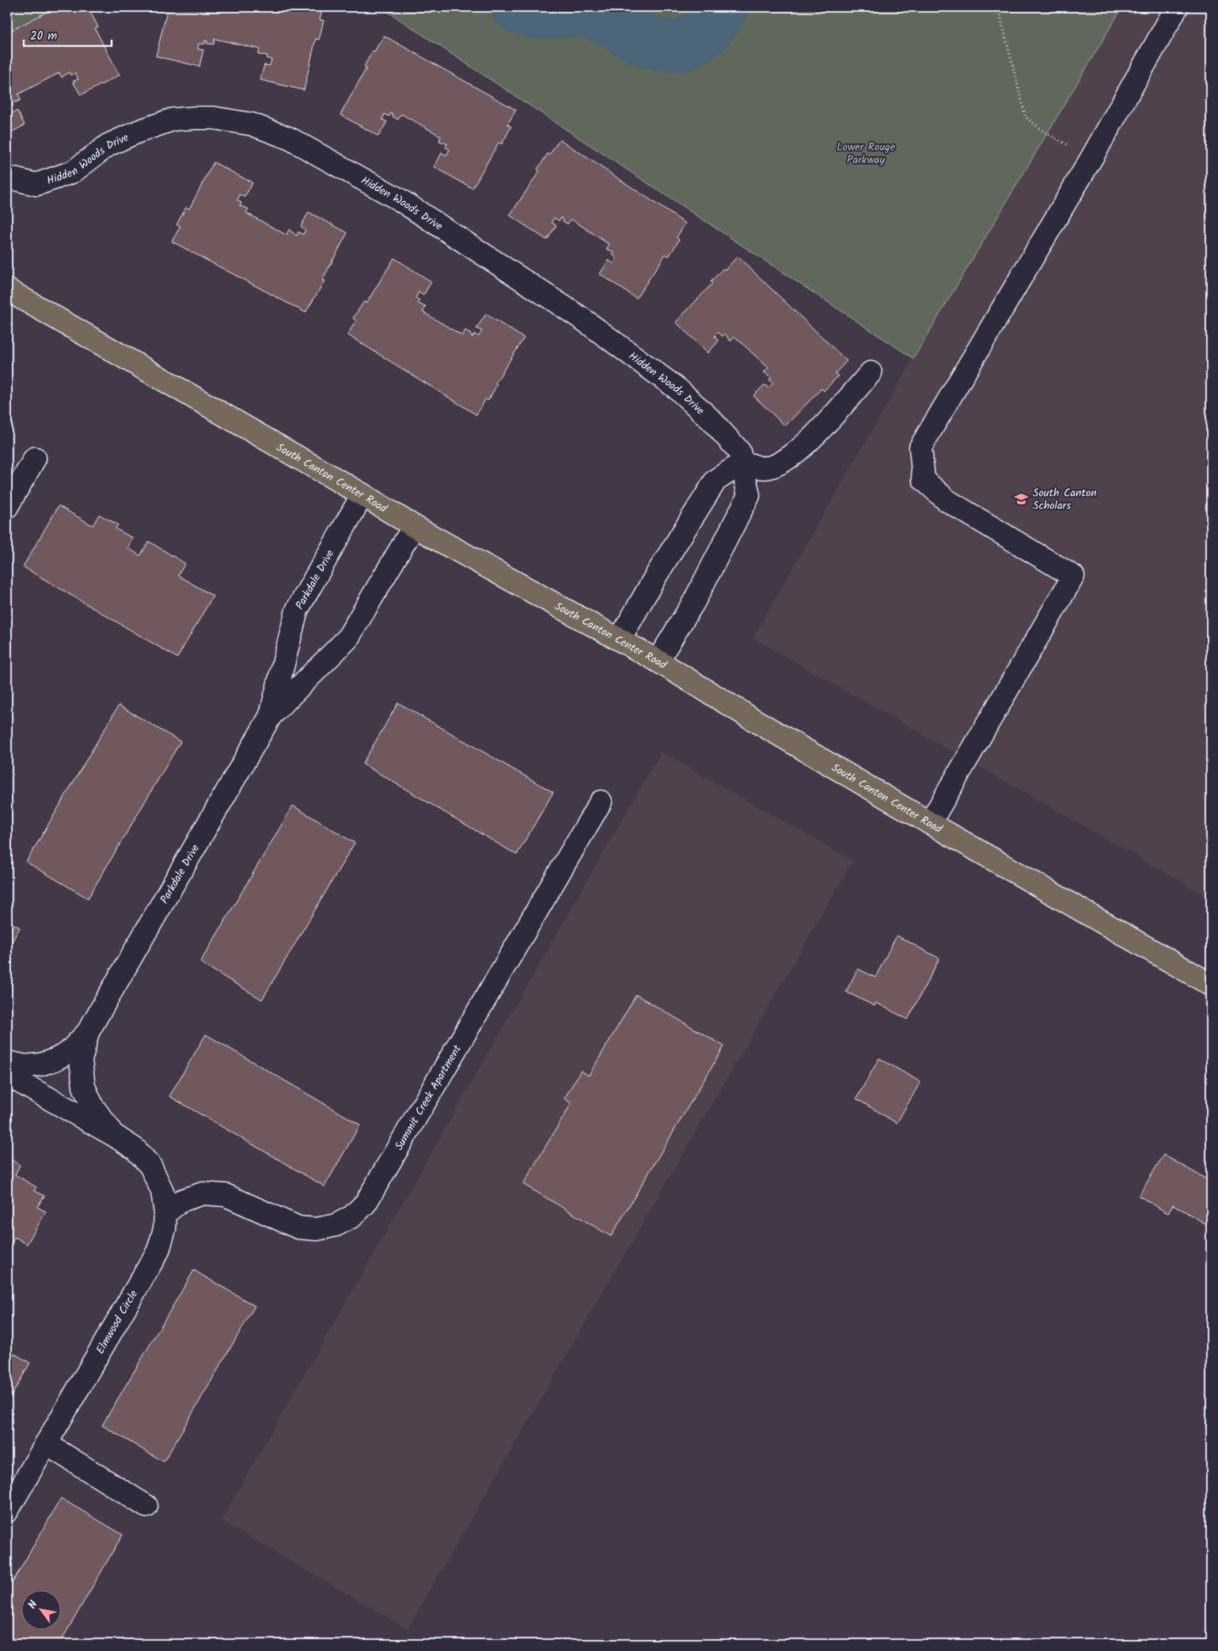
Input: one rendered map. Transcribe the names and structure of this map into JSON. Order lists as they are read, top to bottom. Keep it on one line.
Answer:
{"streets":{"main road":["South Canton Center Road"],"street":["Hidden Woods Drive","Parkdale Drive","Summit Creek Apartment","Elmwood Circle"]},"crossings":[["Hidden Woods Drive","South Canton Center Road"],["South Canton Center Road","Parkdale Drive"],["Parkdale Drive","Elmwood Circle"],["Summit Creek Apartment","Elmwood Circle"]],"parks":["Lower Rouge Parkway"],"places":{"school or university":["South Canton Scholars"]},"scale_bar":"20 m","north":"top left"}
